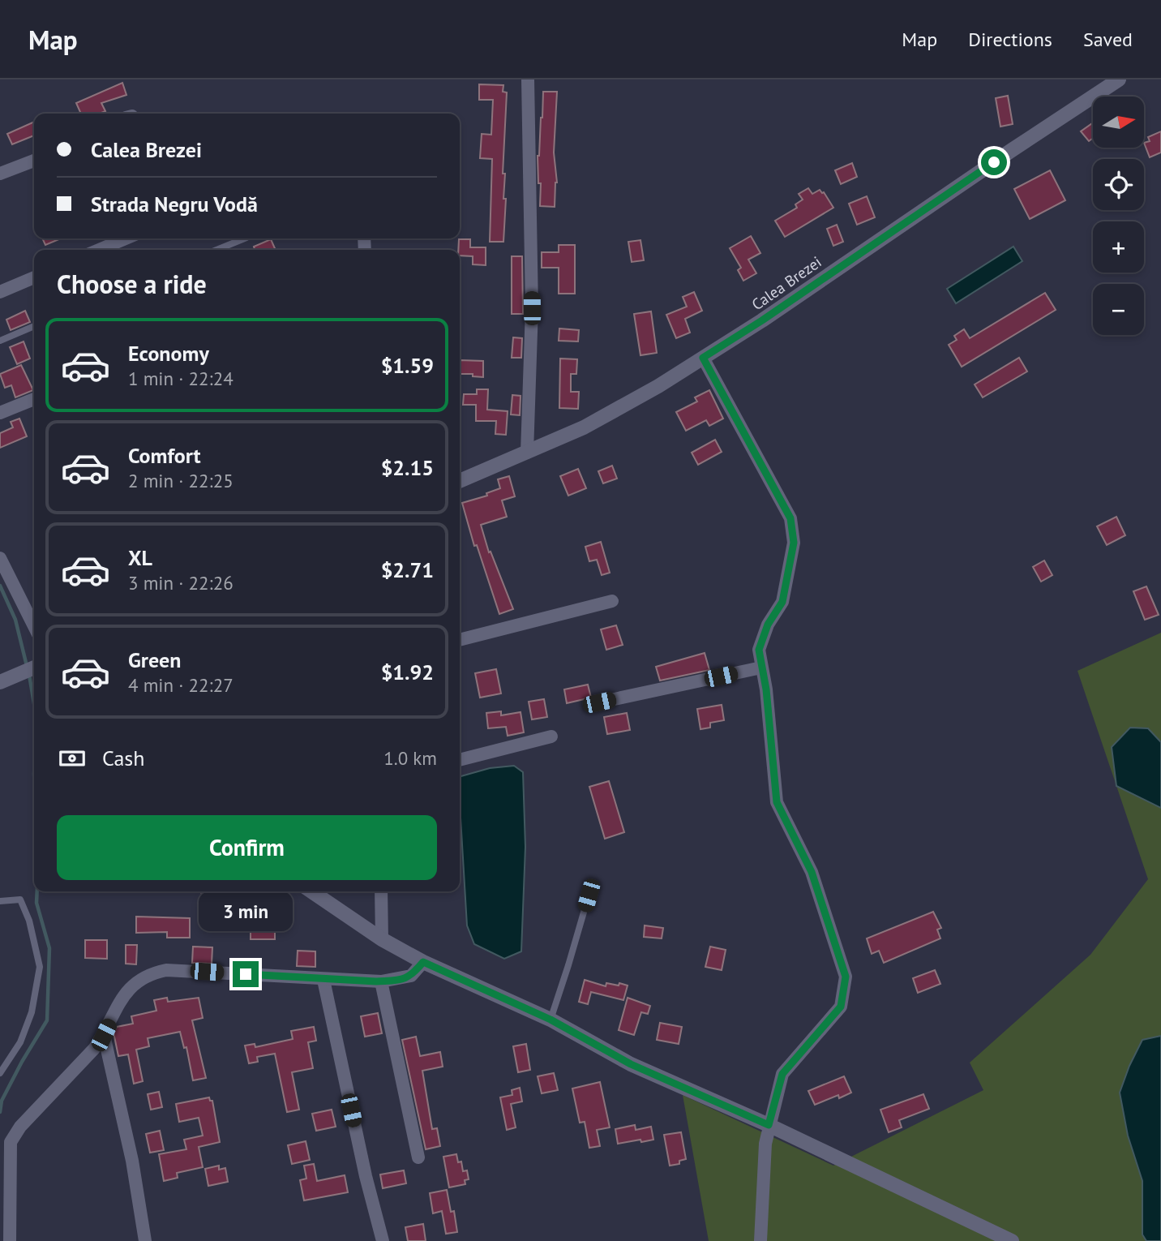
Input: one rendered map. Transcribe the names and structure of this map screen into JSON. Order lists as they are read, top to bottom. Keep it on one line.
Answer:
{"streets":{"street":["Calea Brezei"]},"north":"right","page":{"header":"Map","nav":["Map","Directions","Saved"],"map_buttons":["+","−"],"banner":["Calea Brezei","Strada Negru Vodă"],"heading":"Choose a ride","list":[{"name":"Economy","note":"1 min · 22:24","value":"$1.59"},{"name":"Comfort","note":"2 min · 22:25","value":"$2.15"},{"name":"XL","note":"3 min · 22:26","value":"$2.71"},{"name":"Green","note":"4 min · 22:27","value":"$1.92"}],"pay":["Cash","1.0 km"],"buttons":"Confirm","bubble":"3 min"}}
